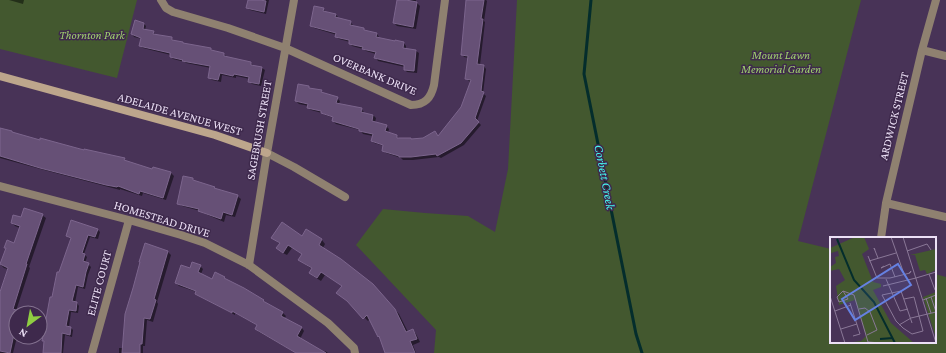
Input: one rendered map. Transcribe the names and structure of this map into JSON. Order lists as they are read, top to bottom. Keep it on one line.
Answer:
{"streets":{"street":["OVERBANK DRIVE","ADELAIDE AVENUE WEST","ARDWICK STREET","SAGEBRUSH STREET","HOMESTEAD DRIVE","ELITE COURT"]},"crossings":[["OVERBANK DRIVE","SAGEBRUSH STREET"],["ADELAIDE AVENUE WEST","SAGEBRUSH STREET"],["SAGEBRUSH STREET","HOMESTEAD DRIVE"],["HOMESTEAD DRIVE","ELITE COURT"]],"water":["Corbett Creek"],"parks":["Thornton Park","Mount Lawn Memorial Garden"],"north":"bottom left"}
